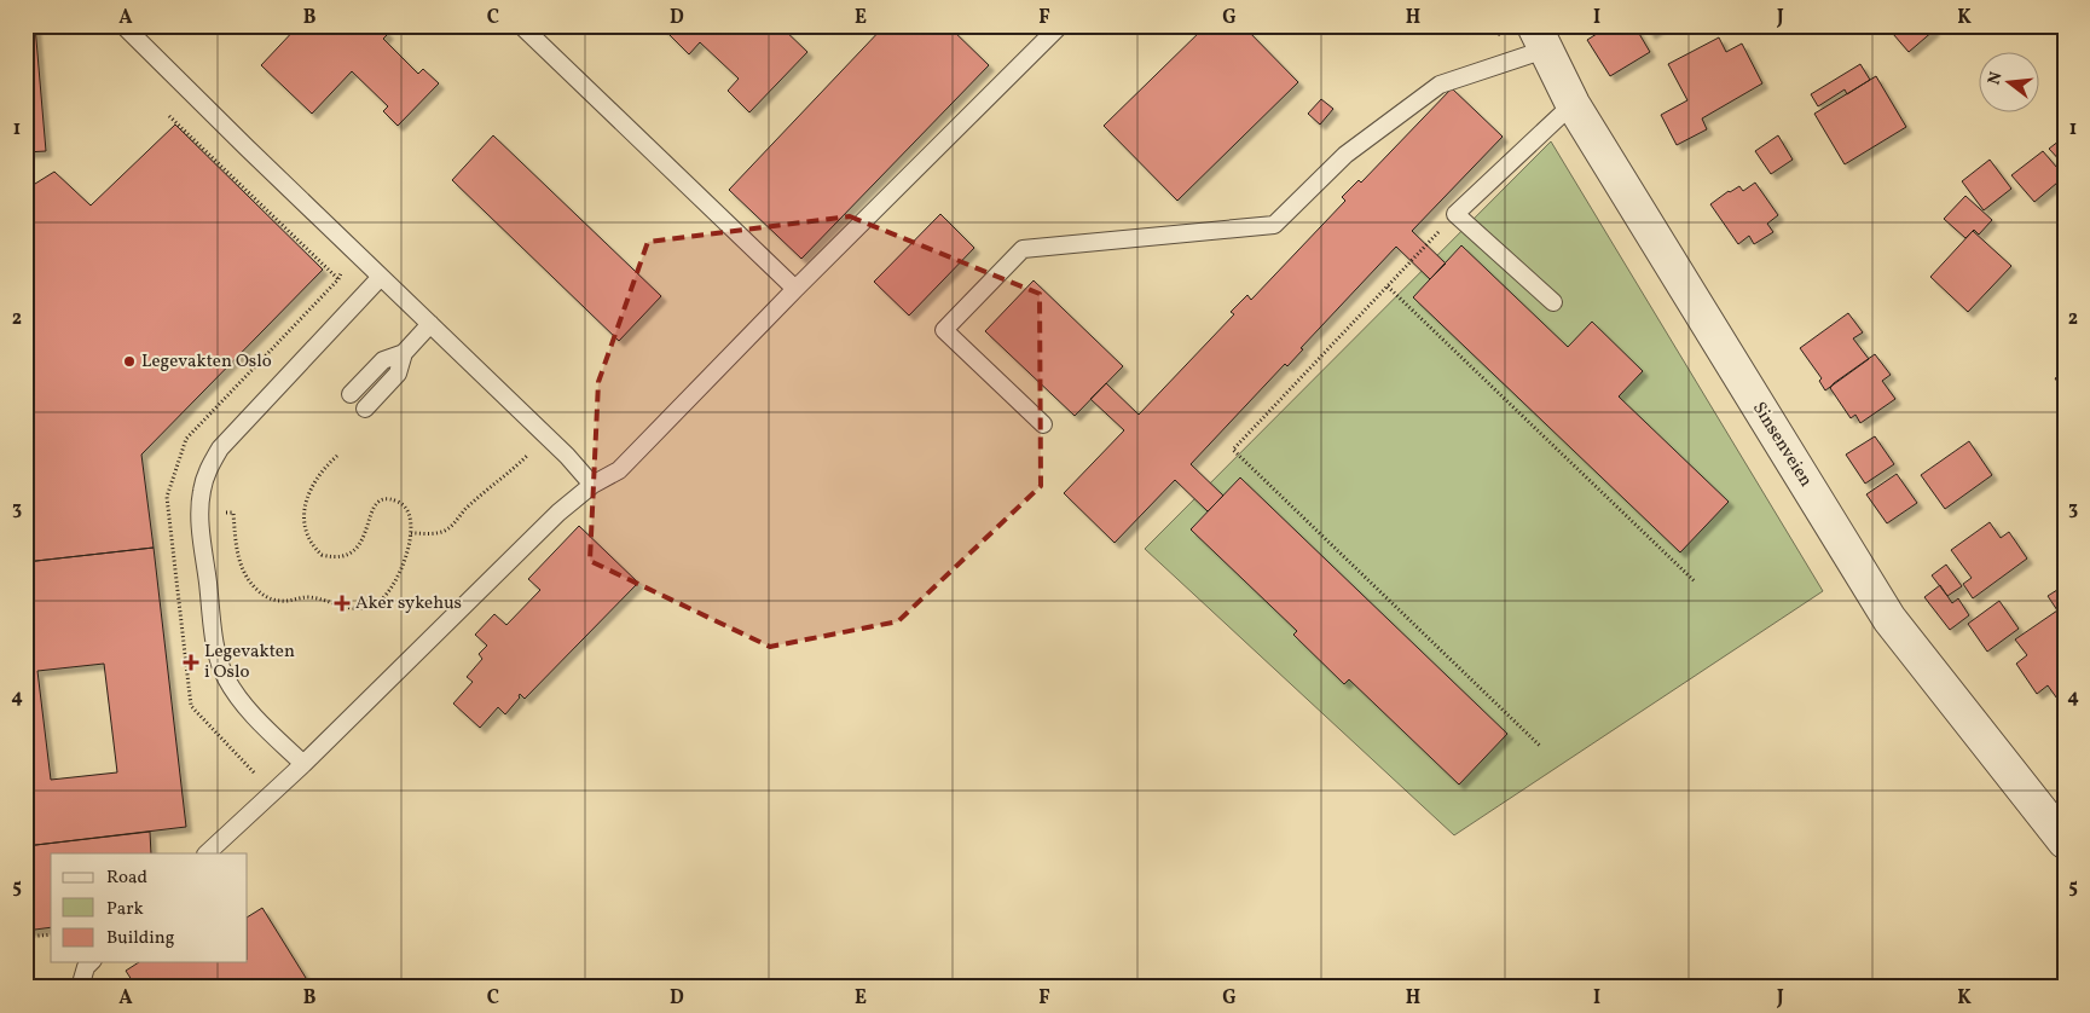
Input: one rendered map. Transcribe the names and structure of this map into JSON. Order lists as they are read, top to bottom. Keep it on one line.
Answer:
{"streets":{"street":["Sinsenveien"]},"places":{"other":["Legevakten Oslo"],"health":["Aker sykehus","Legevakten i Oslo"]},"legend":["Road","Park","Building"],"north":"left","grid":{"columns":["A","B","C","D","E","F","G","H","I","J","K"],"rows":["1","2","3","4","5"]}}
